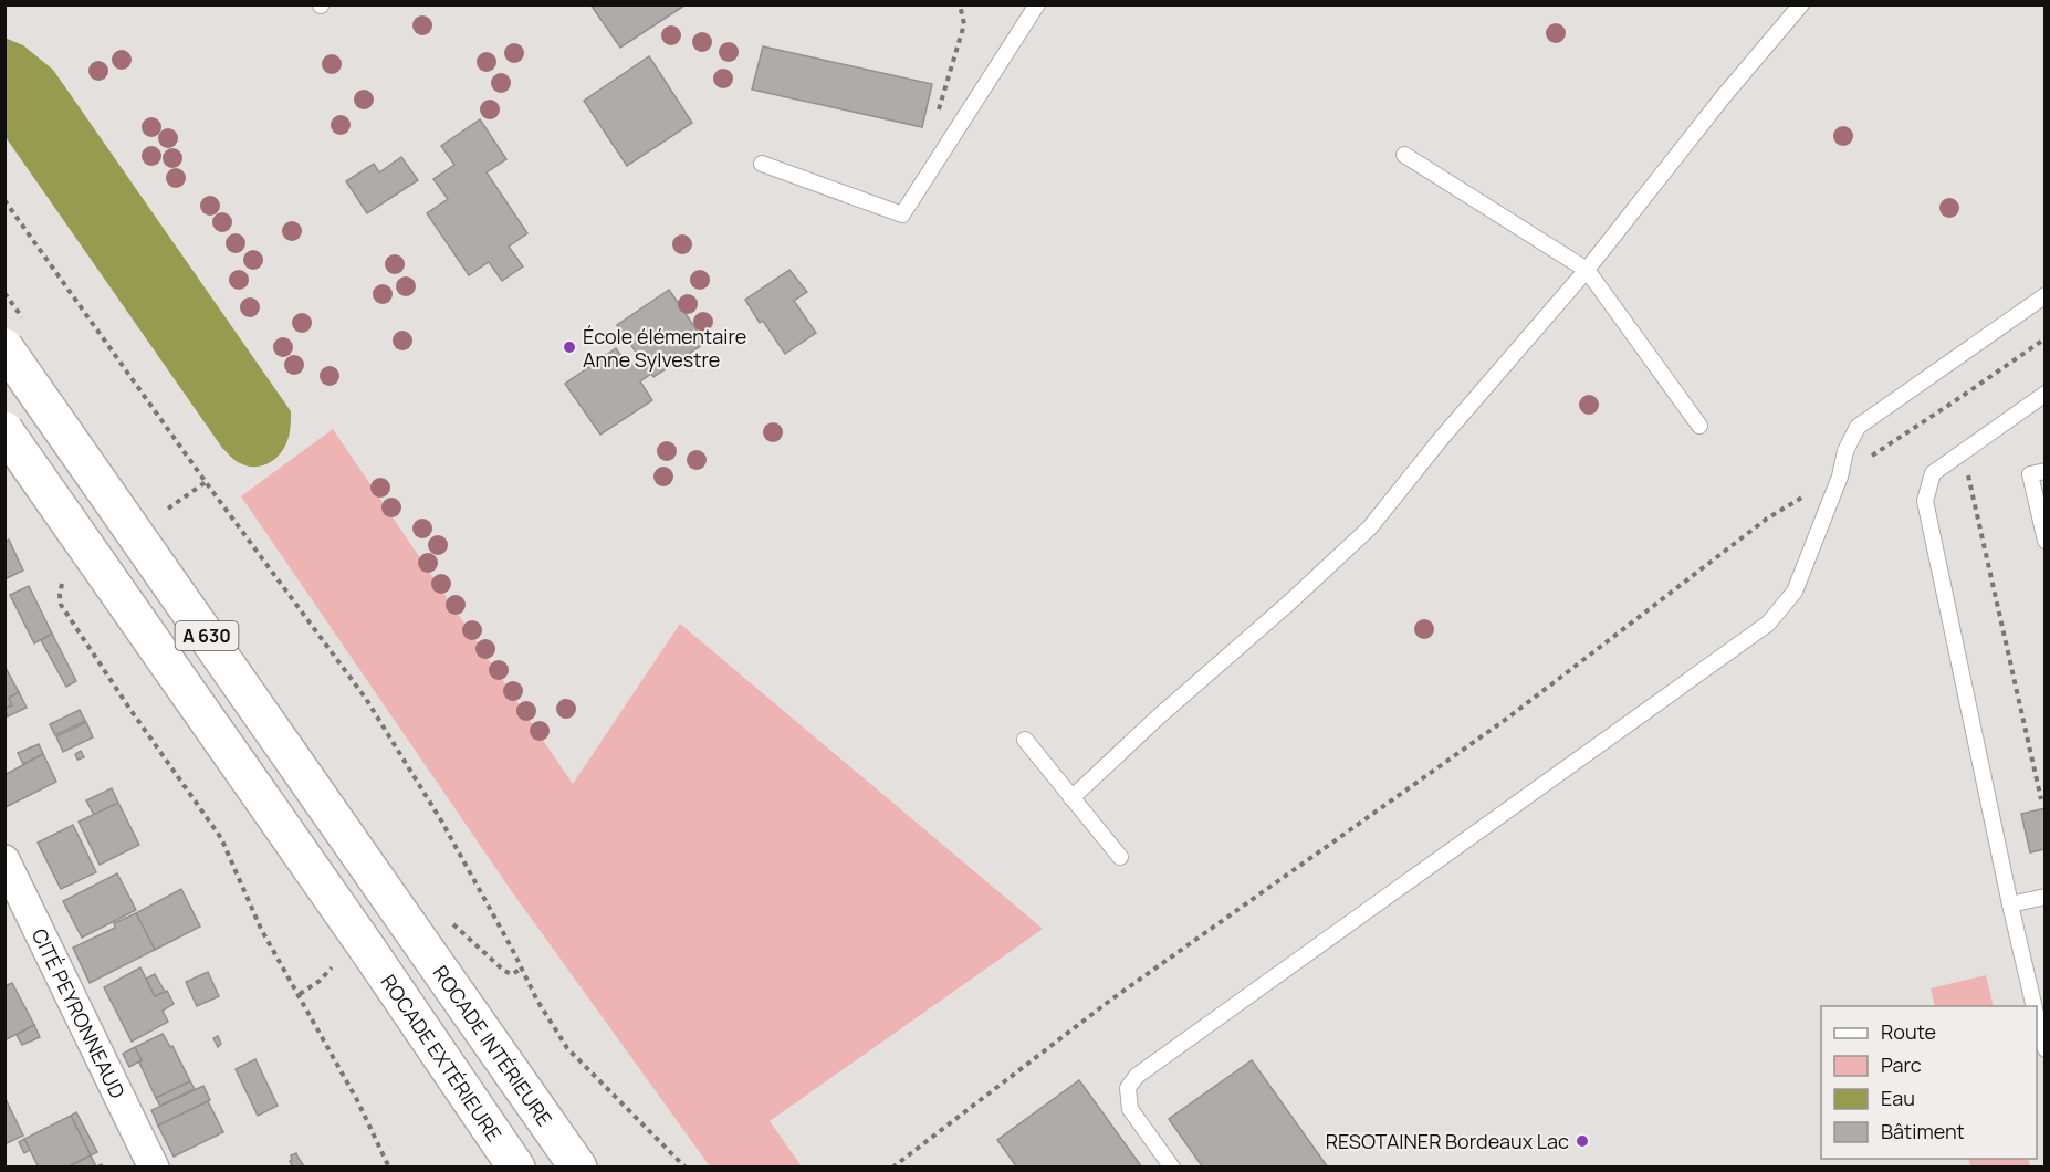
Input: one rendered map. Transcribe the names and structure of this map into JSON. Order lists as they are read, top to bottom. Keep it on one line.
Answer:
{"streets":{"highway":["A 630","ROCADE INTÉRIEURE","ROCADE EXTÉRIEURE"],"street":["CITÉ PEYRONNEAUD"]},"places":["École élémentaire Anne Sylvestre","RESOTAINER Bordeaux Lac"],"legend":["Route","Parc","Eau","Bâtiment"]}
